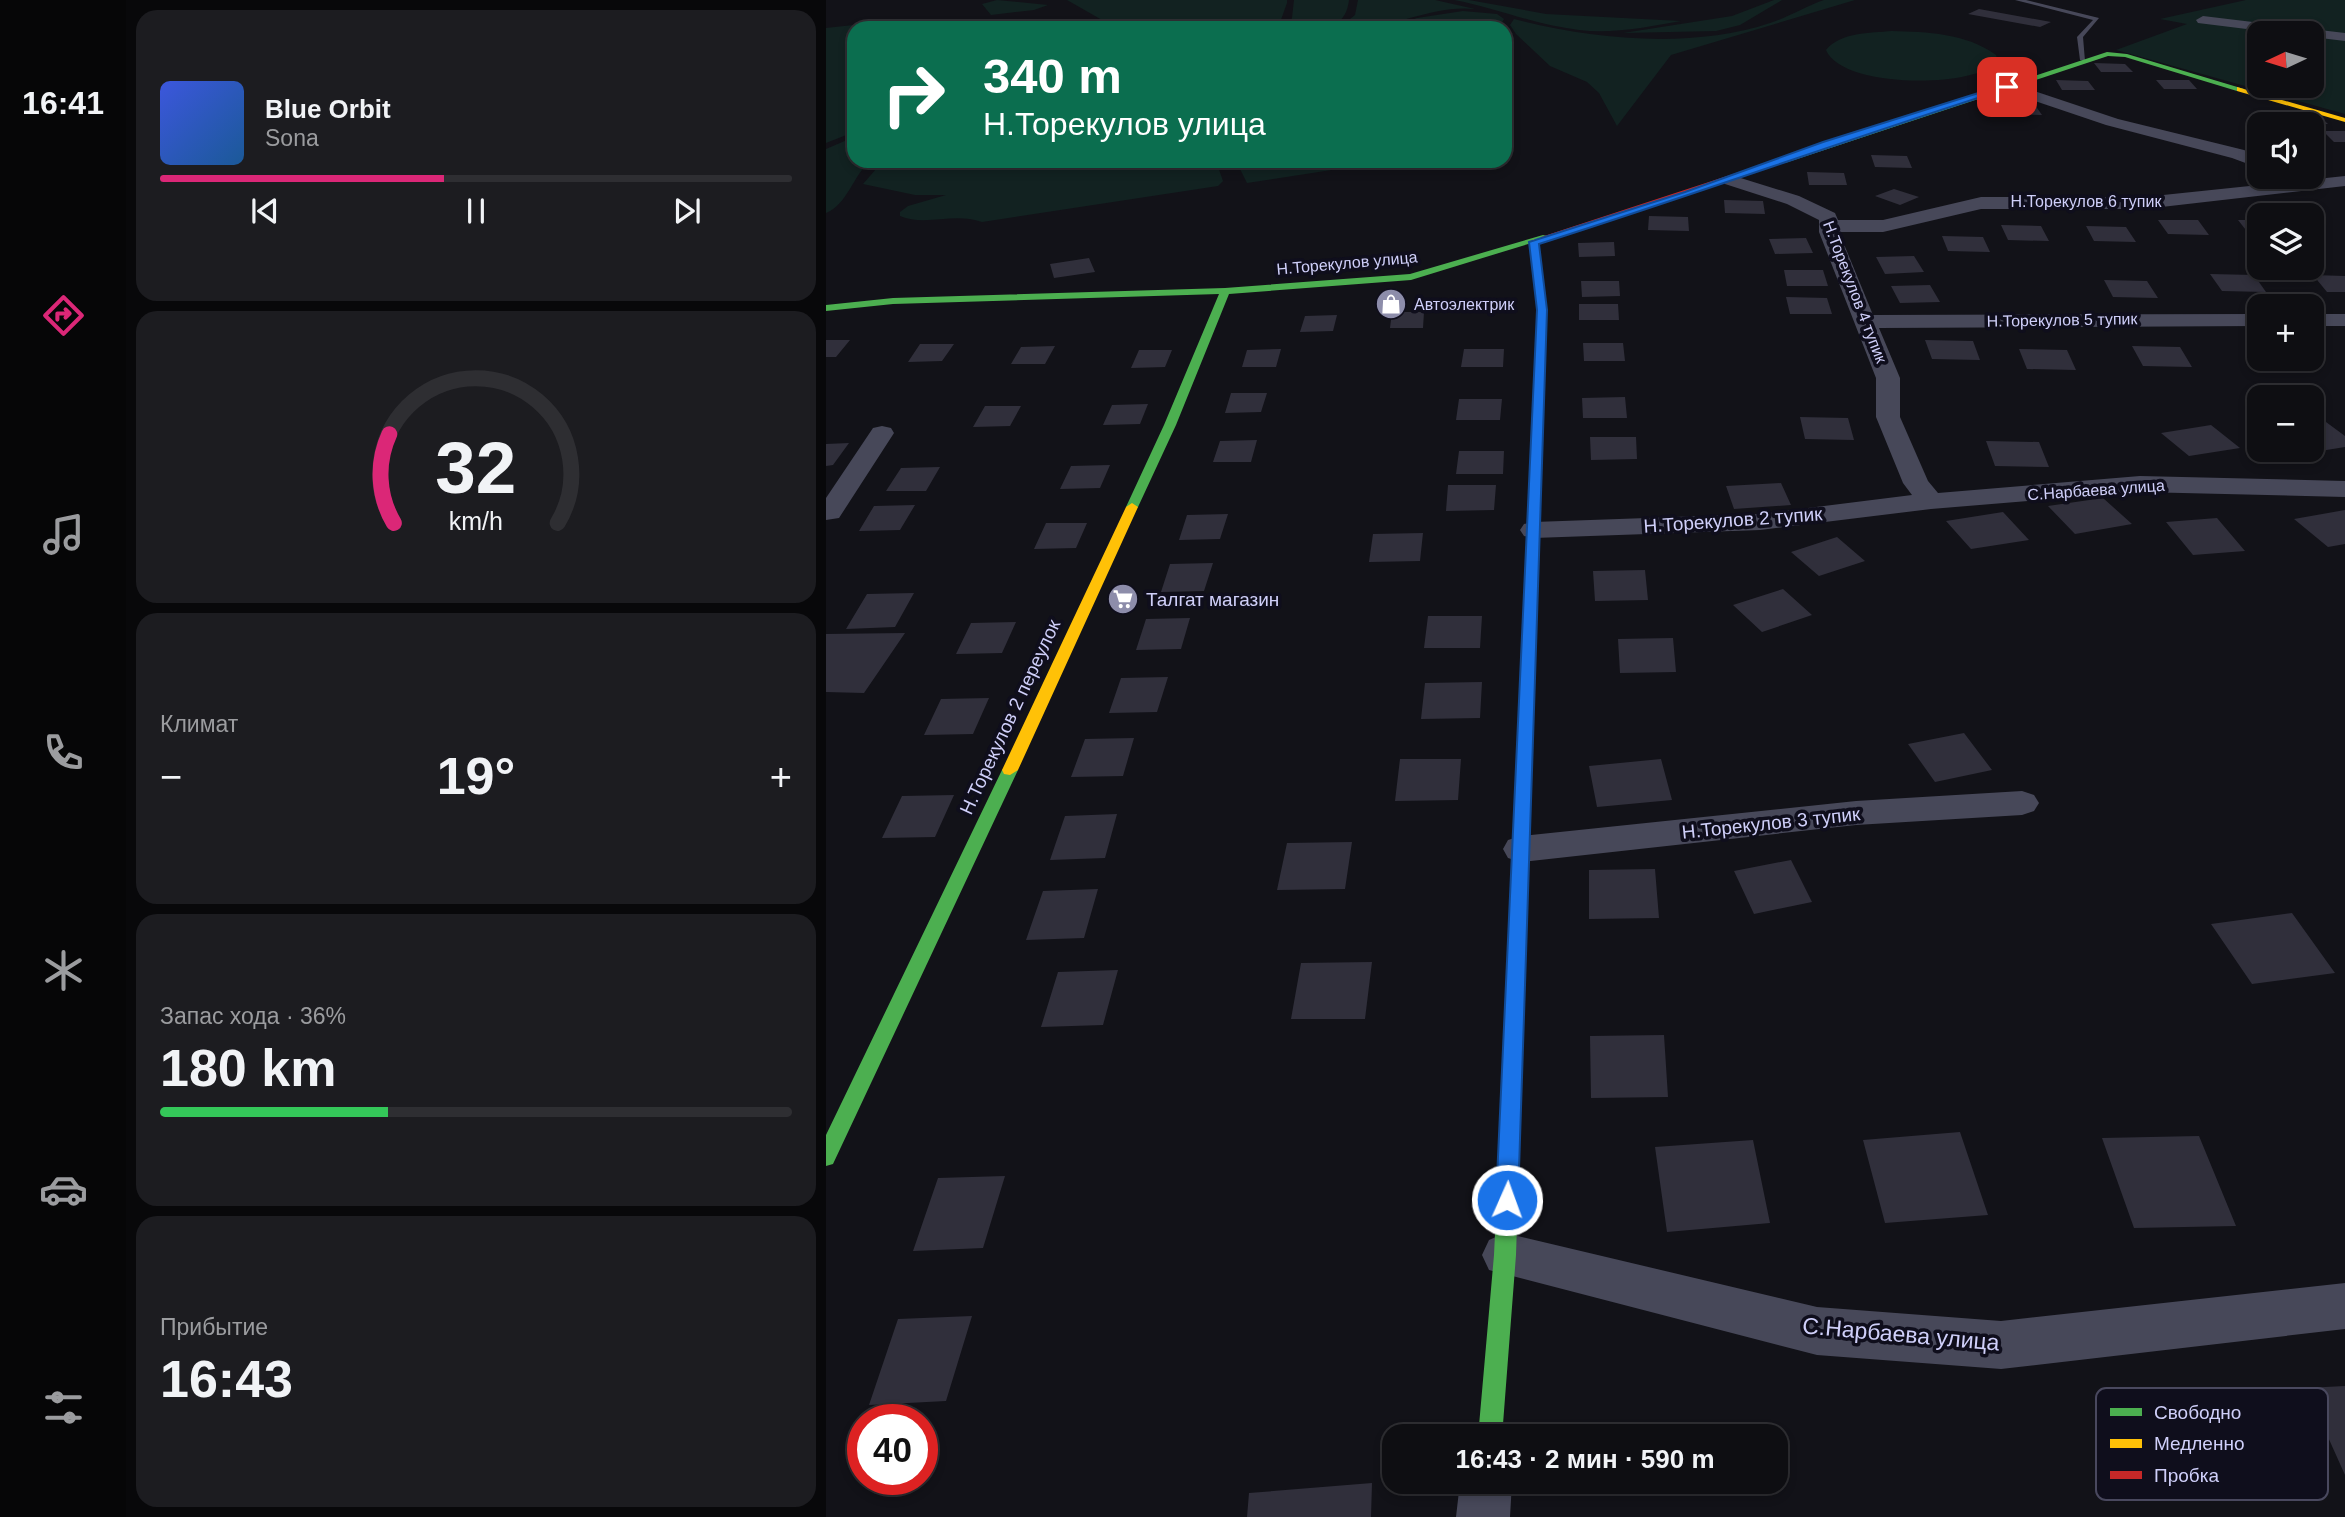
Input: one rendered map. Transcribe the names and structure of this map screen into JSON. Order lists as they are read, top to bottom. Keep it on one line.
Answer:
{"streets":{"street":["Н.Торекулов 6 тупик","Н.Торекулов улица","Н.Торекулов 4 тупик","Н.Торекулов 5 тупик","С.Нарбаева улица","Н.Торекулов 2 тупик","Н.Торекулов 2 переулок","Н.Торекулов 3 тупик"]},"crossings":[["Н.Торекулов 6 тупик","Н.Торекулов 4 тупик"],["Н.Торекулов улица","Н.Торекулов 4 тупик"],["Н.Торекулов улица","Н.Торекулов 2 переулок"],["Н.Торекулов 4 тупик","Н.Торекулов 5 тупик"],["Н.Торекулов 4 тупик","С.Нарбаева улица"],["Н.Торекулов 4 тупик","Н.Торекулов 2 тупик"],["С.Нарбаева улица","Н.Торекулов 2 тупик"]],"places":{"shop":["Автоэлектрик"],"supermarket":["Талгат магазин"]},"legend":["Свободно","Медленно","Пробка"],"north":"left","page":{"tabs":"16:41","map_buttons":["+","−"],"turn":["340 m","Н.Торекулов улица"],"song":["Blue Orbit","Sona"],"tile":["Климат",["Запас хода · 36%","180 km"],["Прибытие","16:43"]],"heat":["−","19°","+"],"limit":"40","trip":"16:43 · 2 мин · 590 m","gauge":["32","km/h"]}}
